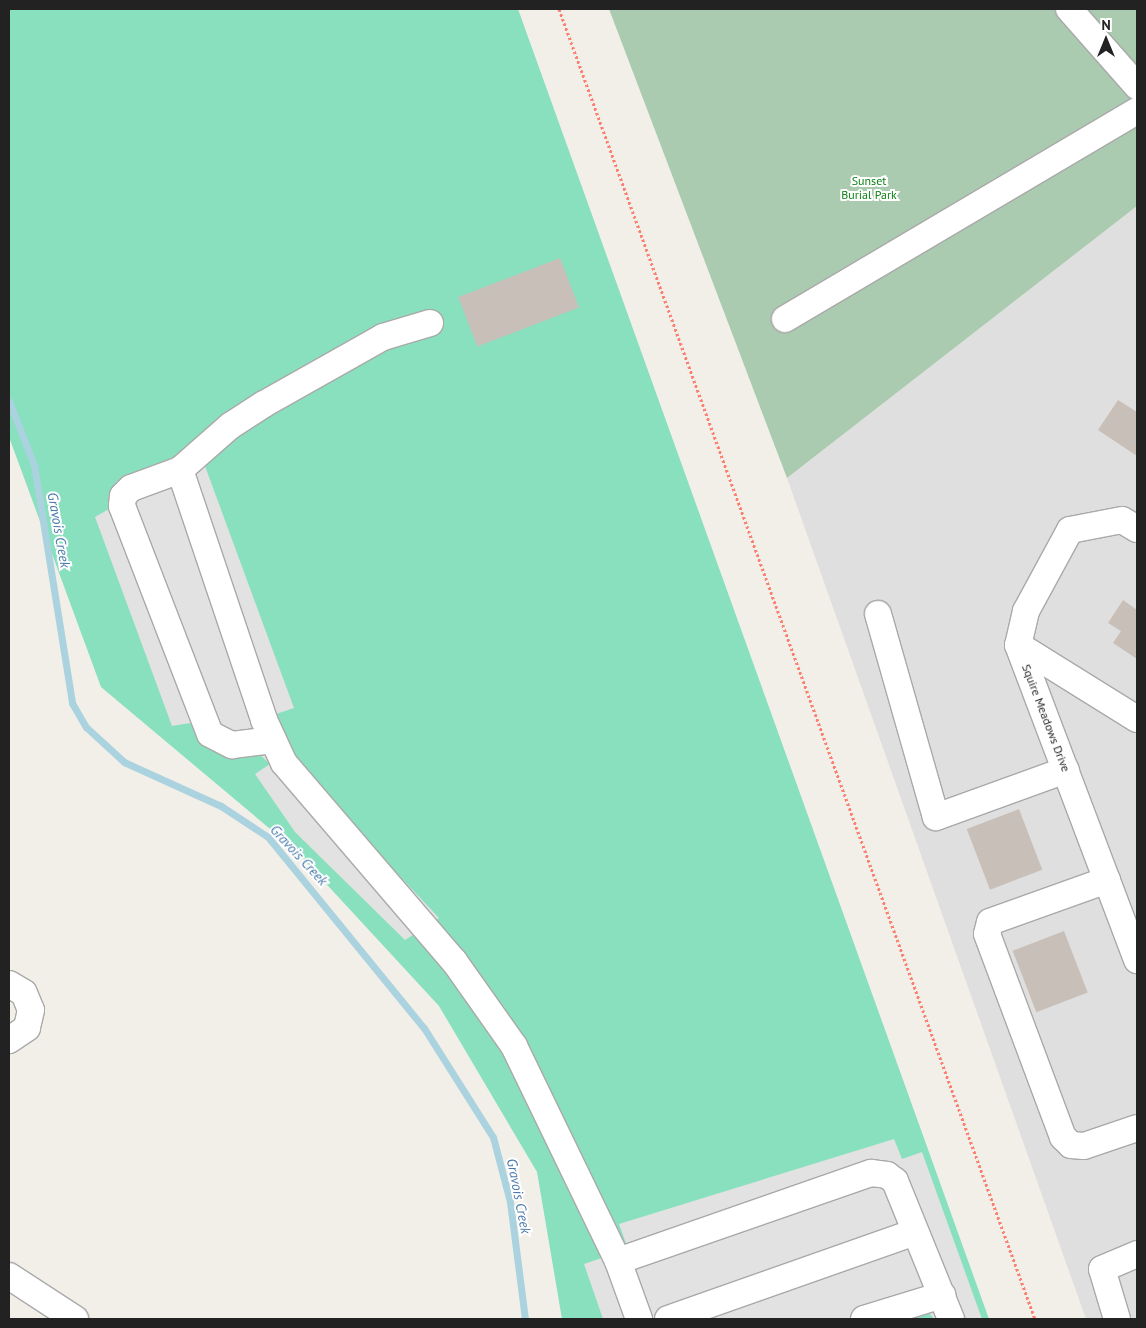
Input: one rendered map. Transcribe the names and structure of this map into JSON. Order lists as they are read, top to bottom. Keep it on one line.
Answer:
{"streets":{"street":["Squire Meadows Drive"]},"water":["Gravois Creek"],"parks":["Sunset Burial Park"],"north":"top"}
